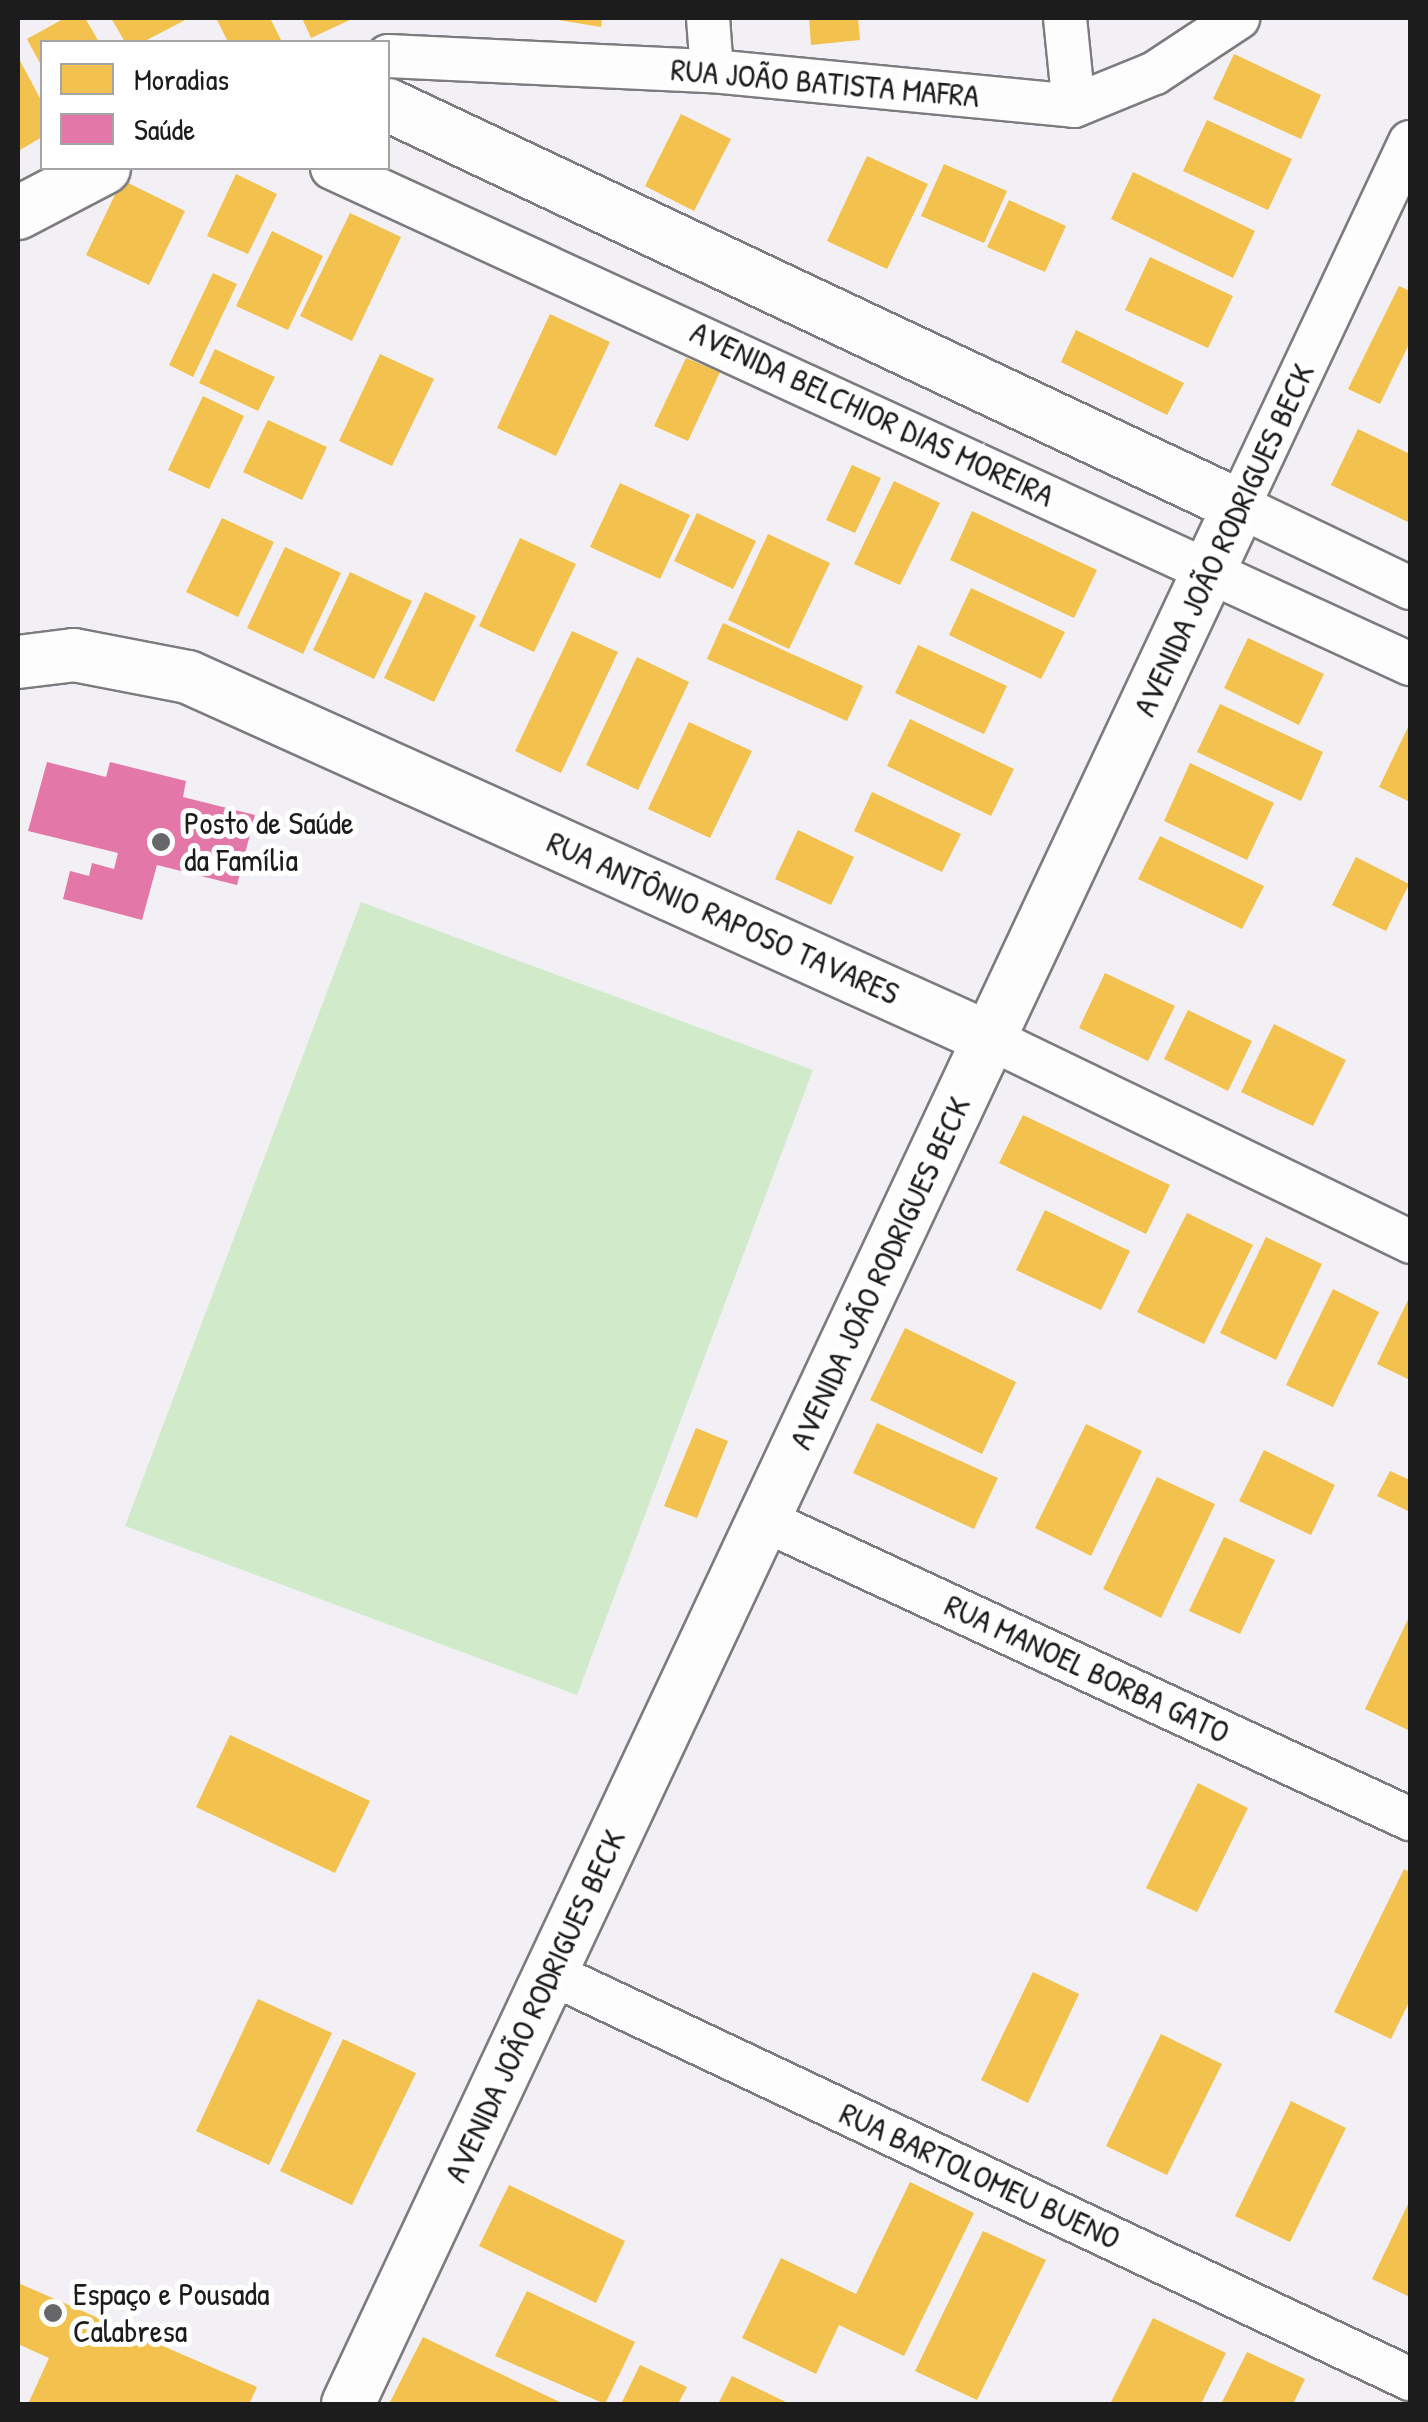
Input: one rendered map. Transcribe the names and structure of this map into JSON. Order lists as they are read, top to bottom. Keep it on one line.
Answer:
{"streets":{"street":["RUA JOÃO BATISTA MAFRA","AVENIDA BELCHIOR DIAS MOREIRA","AVENIDA JOÃO RODRIGUES BECK","RUA ANTÔNIO RAPOSO TAVARES","RUA MANOEL BORBA GATO","RUA BARTOLOMEU BUENO"]},"crossings":[["AVENIDA BELCHIOR DIAS MOREIRA","AVENIDA JOÃO RODRIGUES BECK"],["AVENIDA JOÃO RODRIGUES BECK","RUA ANTÔNIO RAPOSO TAVARES"],["AVENIDA JOÃO RODRIGUES BECK","RUA MANOEL BORBA GATO"],["AVENIDA JOÃO RODRIGUES BECK","RUA BARTOLOMEU BUENO"]],"places":["Posto de Saúde da Família","Espaço e Pousada Calabresa"],"legend":["Moradias","Saúde"]}
